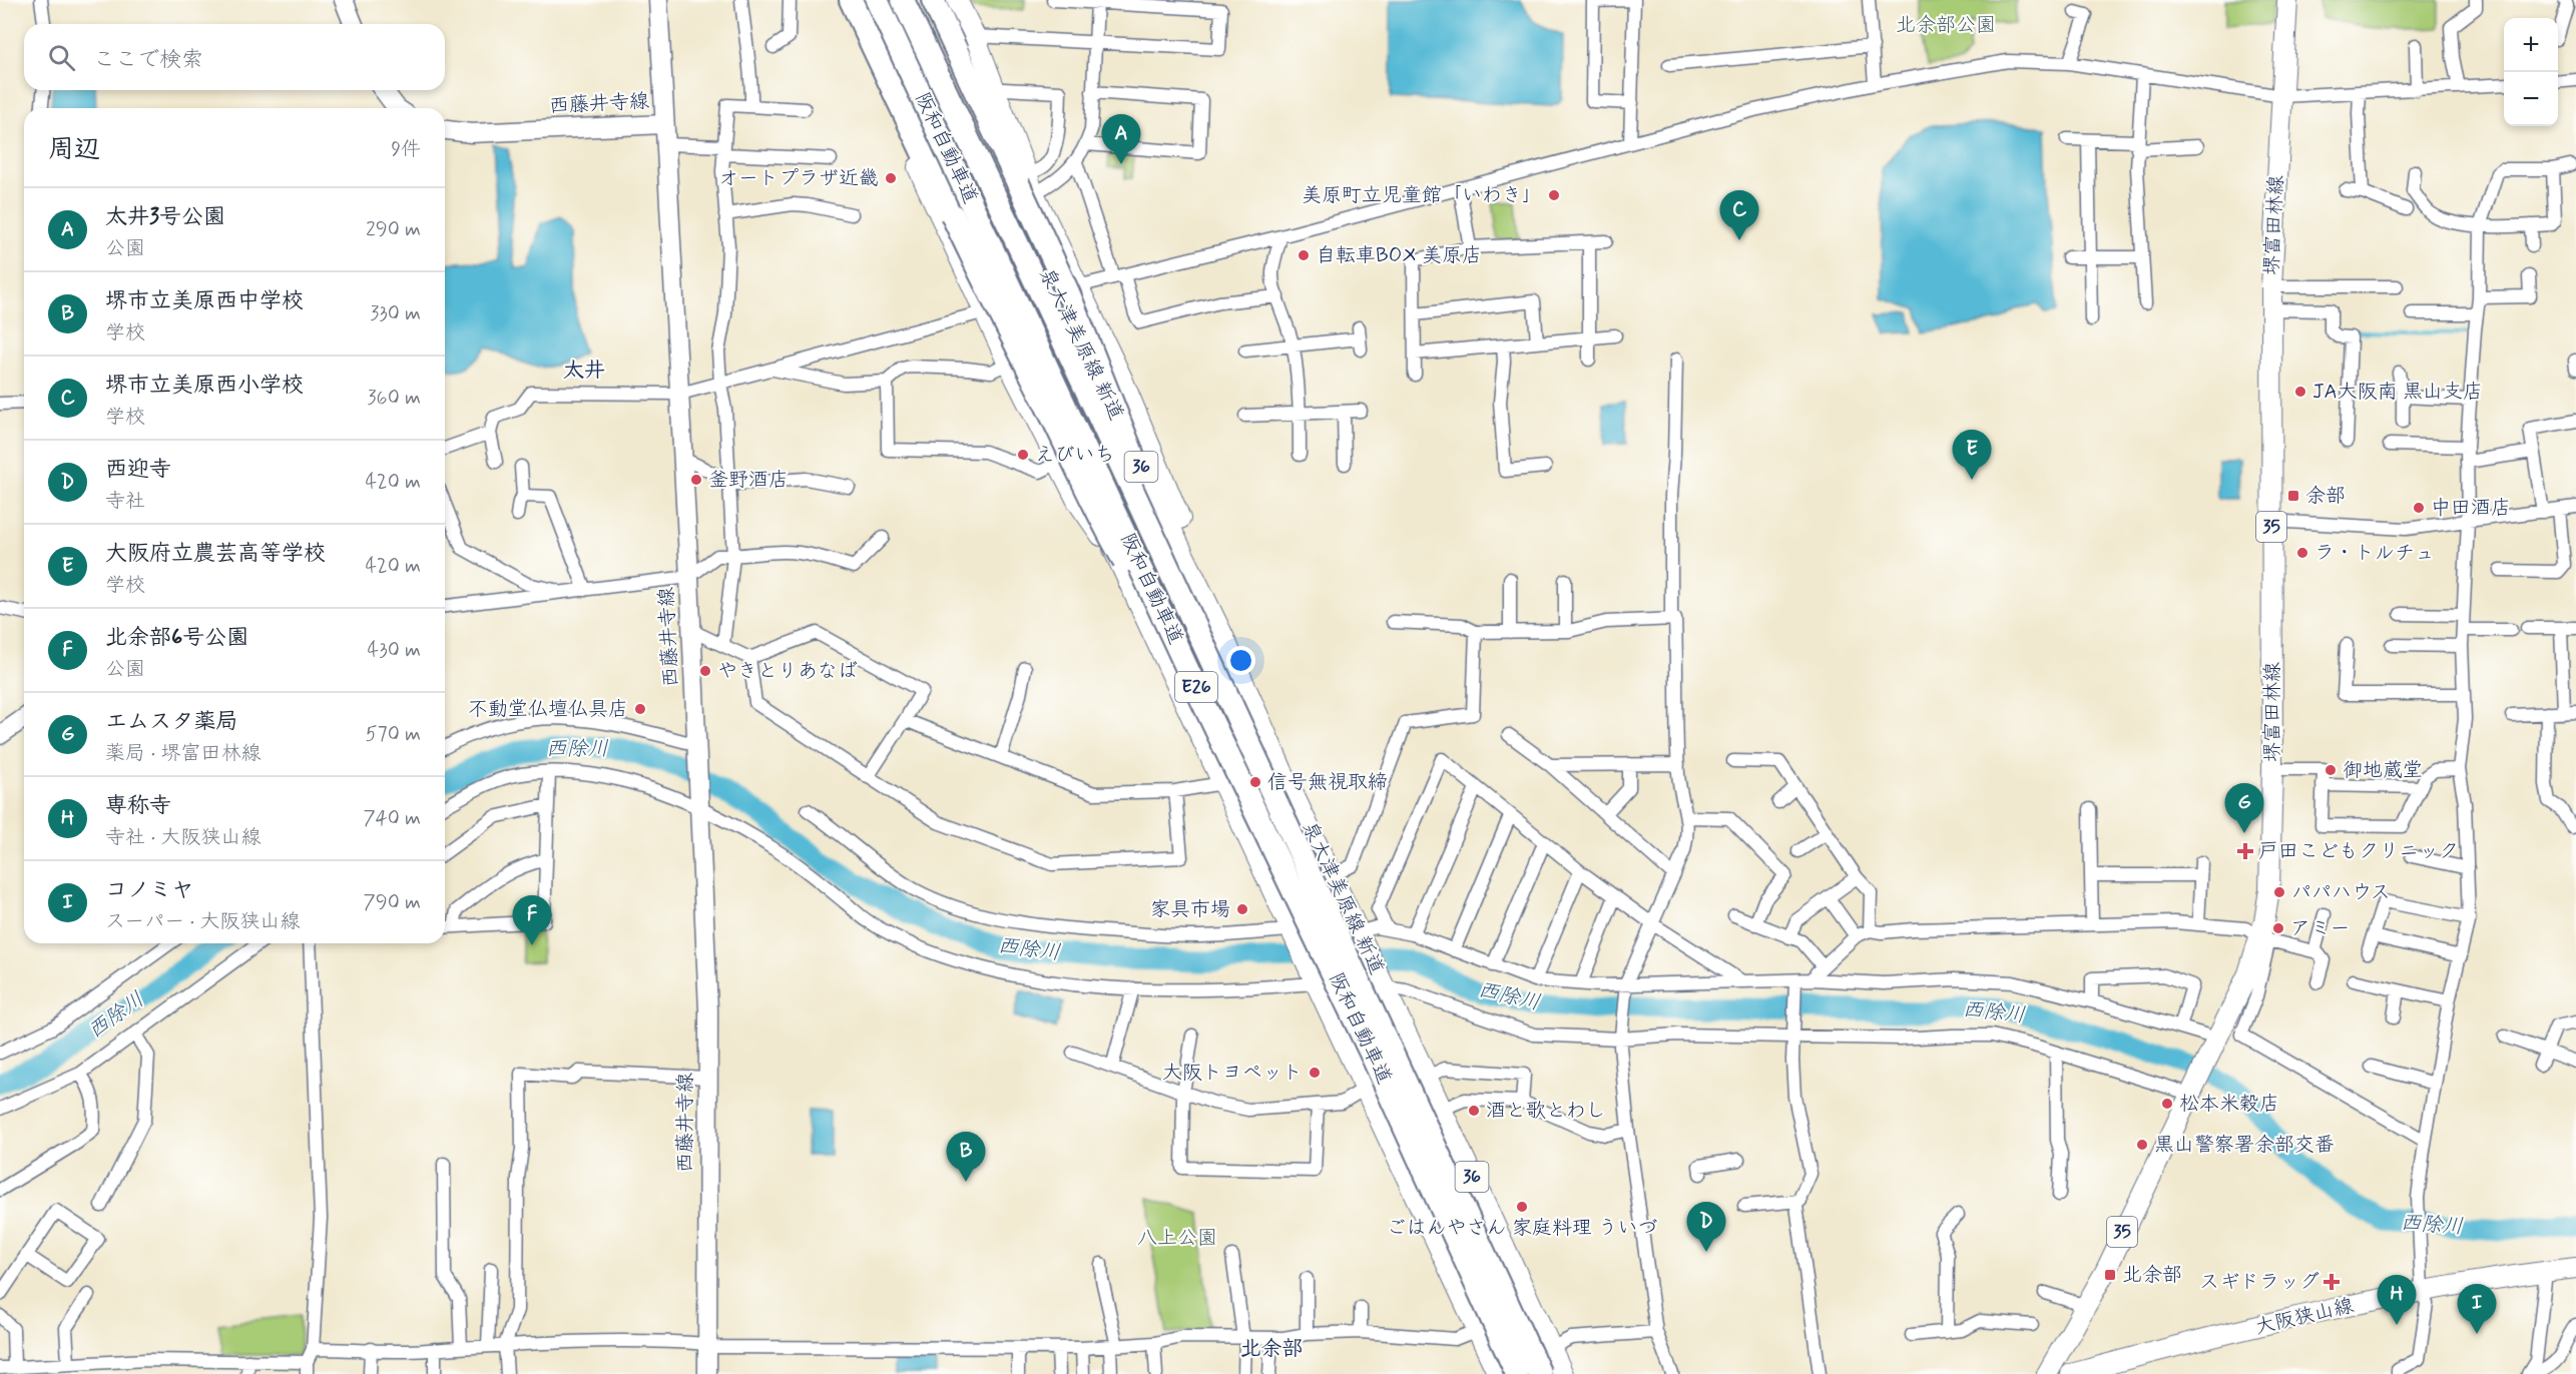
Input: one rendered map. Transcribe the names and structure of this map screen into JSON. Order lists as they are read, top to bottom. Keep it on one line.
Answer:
{"streets":{"highway":["阪和自動車道","E26"],"main road":["西藤井寺線","堺富田林線","泉大津美原線 新道","36","35","大阪狭山線"]},"crossings":[["泉大津美原線 新道","36"]],"districts":["太井","北余部"],"water":["西除川"],"parks":["北余部公園","八上公園"],"places":{"other":["オートプラザ近畿","美原町立児童館「いわき」","自転車BOX 美原店","JA大阪南 黒山支店","えびいち","釜野酒店","中田酒店","ラ・トルチュ","やきとりあなば","不動堂仏壇仏具店","御地蔵堂","信号無視取締","パパハウス","家具市場","アミー","大阪トヨペット","松本米穀店","酒と歌とわし","黒山警察署余部交番","ごはんやさん 家庭料理 ういづ"],"transit":["余部","北余部"],"health":["戸田こどもクリニック","スギドラッグ"]},"page":{"map_buttons":["+","−"],"search":"ここで検索","heading":["周辺","9件"],"pins":["A","C","E","G","F","B","D","H","I"],"list":[{"mark":"A","name":"太井3号公園","note":"公園","value":"290 m"},{"mark":"B","name":"堺市立美原西中学校","note":"学校","value":"330 m"},{"mark":"C","name":"堺市立美原西小学校","note":"学校","value":"360 m"},{"mark":"D","name":"西迎寺","note":"寺社","value":"420 m"},{"mark":"E","name":"大阪府立農芸高等学校","note":"学校","value":"420 m"},{"mark":"F","name":"北余部6号公園","note":"公園","value":"430 m"},{"mark":"G","name":"エムスタ薬局","note":"薬局 · 堺富田林線","value":"570 m"},{"mark":"H","name":"専称寺","note":"寺社 · 大阪狭山線","value":"740 m"},{"mark":"I","name":"コノミヤ","note":"スーパー · 大阪狭山線","value":"790 m"}]}}
